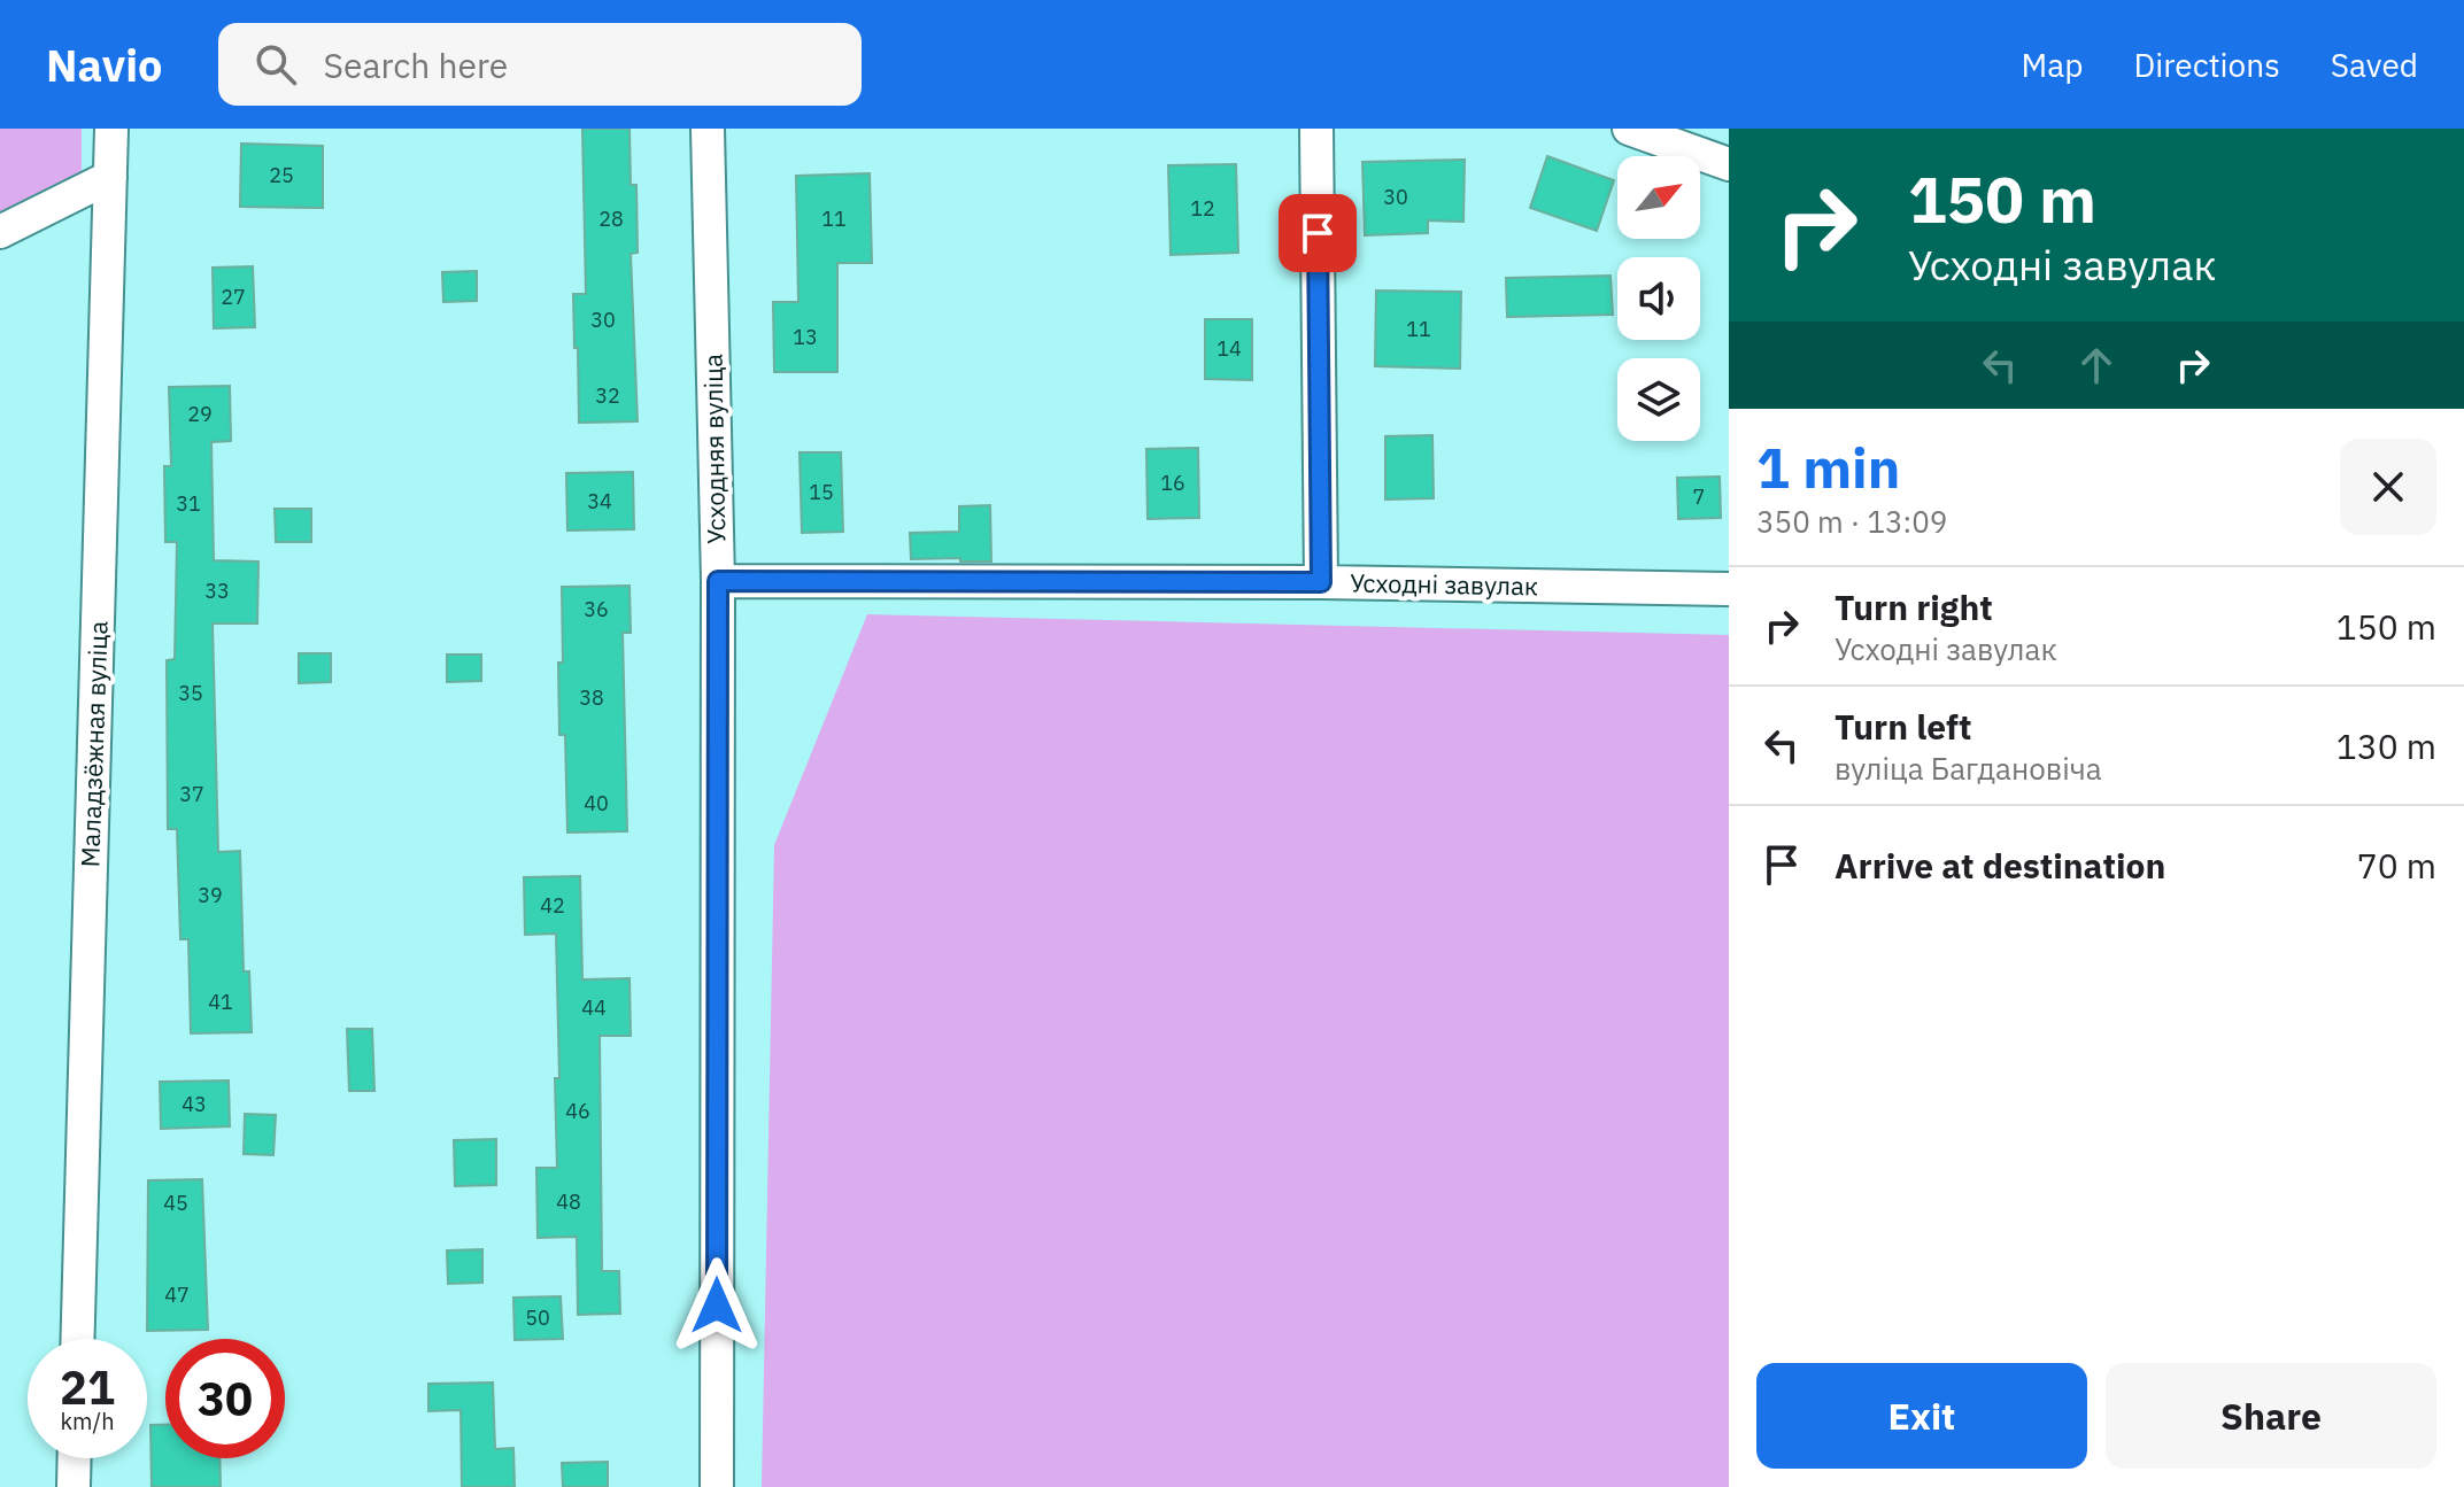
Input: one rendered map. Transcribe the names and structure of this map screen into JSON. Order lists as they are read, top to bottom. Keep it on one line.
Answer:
{"streets":{"street":["Усходняя вуліца","Усходні завулак","Маладзёжная вуліца"]},"crossings":[["Усходняя вуліца","Усходні завулак"]],"house_numbers":["25","30","12","28","11","27","30","11","13","14","32","29","16","15","7","34","31","33","36","35","38","37","40","39","42","41","44","43","46","48","45","47","50"],"north":"top right","page":{"header":"Navio","search":"Search here","nav":["Map","Directions","Saved"],"turn":["150 m","Усходні завулак"],"heading":["1 min","350 m · 13:09"],"list":[{"name":"Turn right","note":"Усходні завулак","value":"150 m"},{"name":"Turn left","note":"вуліца Багдановіча","value":"130 m"},{"name":"Arrive at destination","value":"70 m"}],"speed":"21 km/h","limit":"30","buttons":["Exit","Share"]}}
